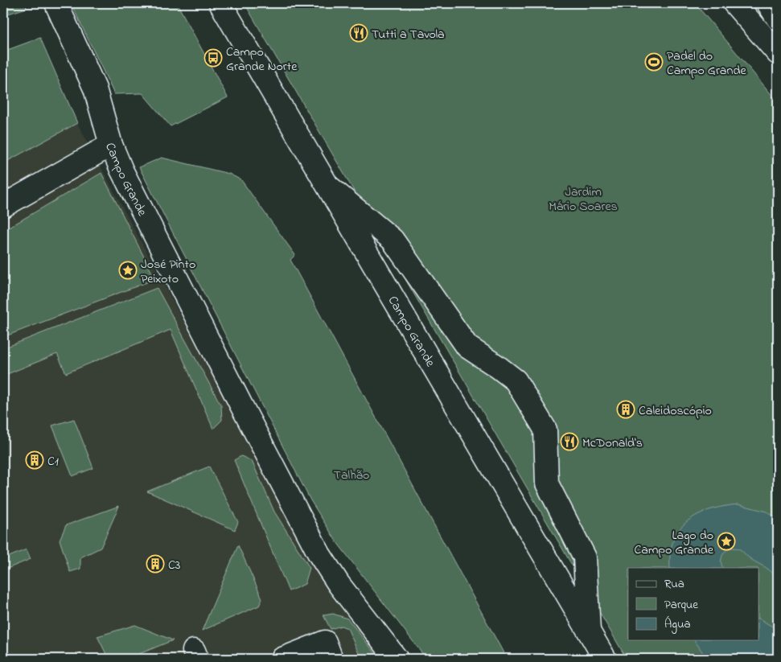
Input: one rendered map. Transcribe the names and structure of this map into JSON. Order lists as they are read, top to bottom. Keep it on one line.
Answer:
{"streets":{"street":["Campo Grande"]},"parks":["Jardim Mário Soares","Talhão"],"places":{"restaurant":["Tutti a Tavola","McDonald's"],"bus stop":["Campo Grande Norte"],"sports":["Padel do Campo Grande"],"place":["José Pinto Peixoto","Lago do Campo Grande"],"building":["Caleidoscópio","C1","C3"]},"legend":["Rua","Parque","Água"]}
